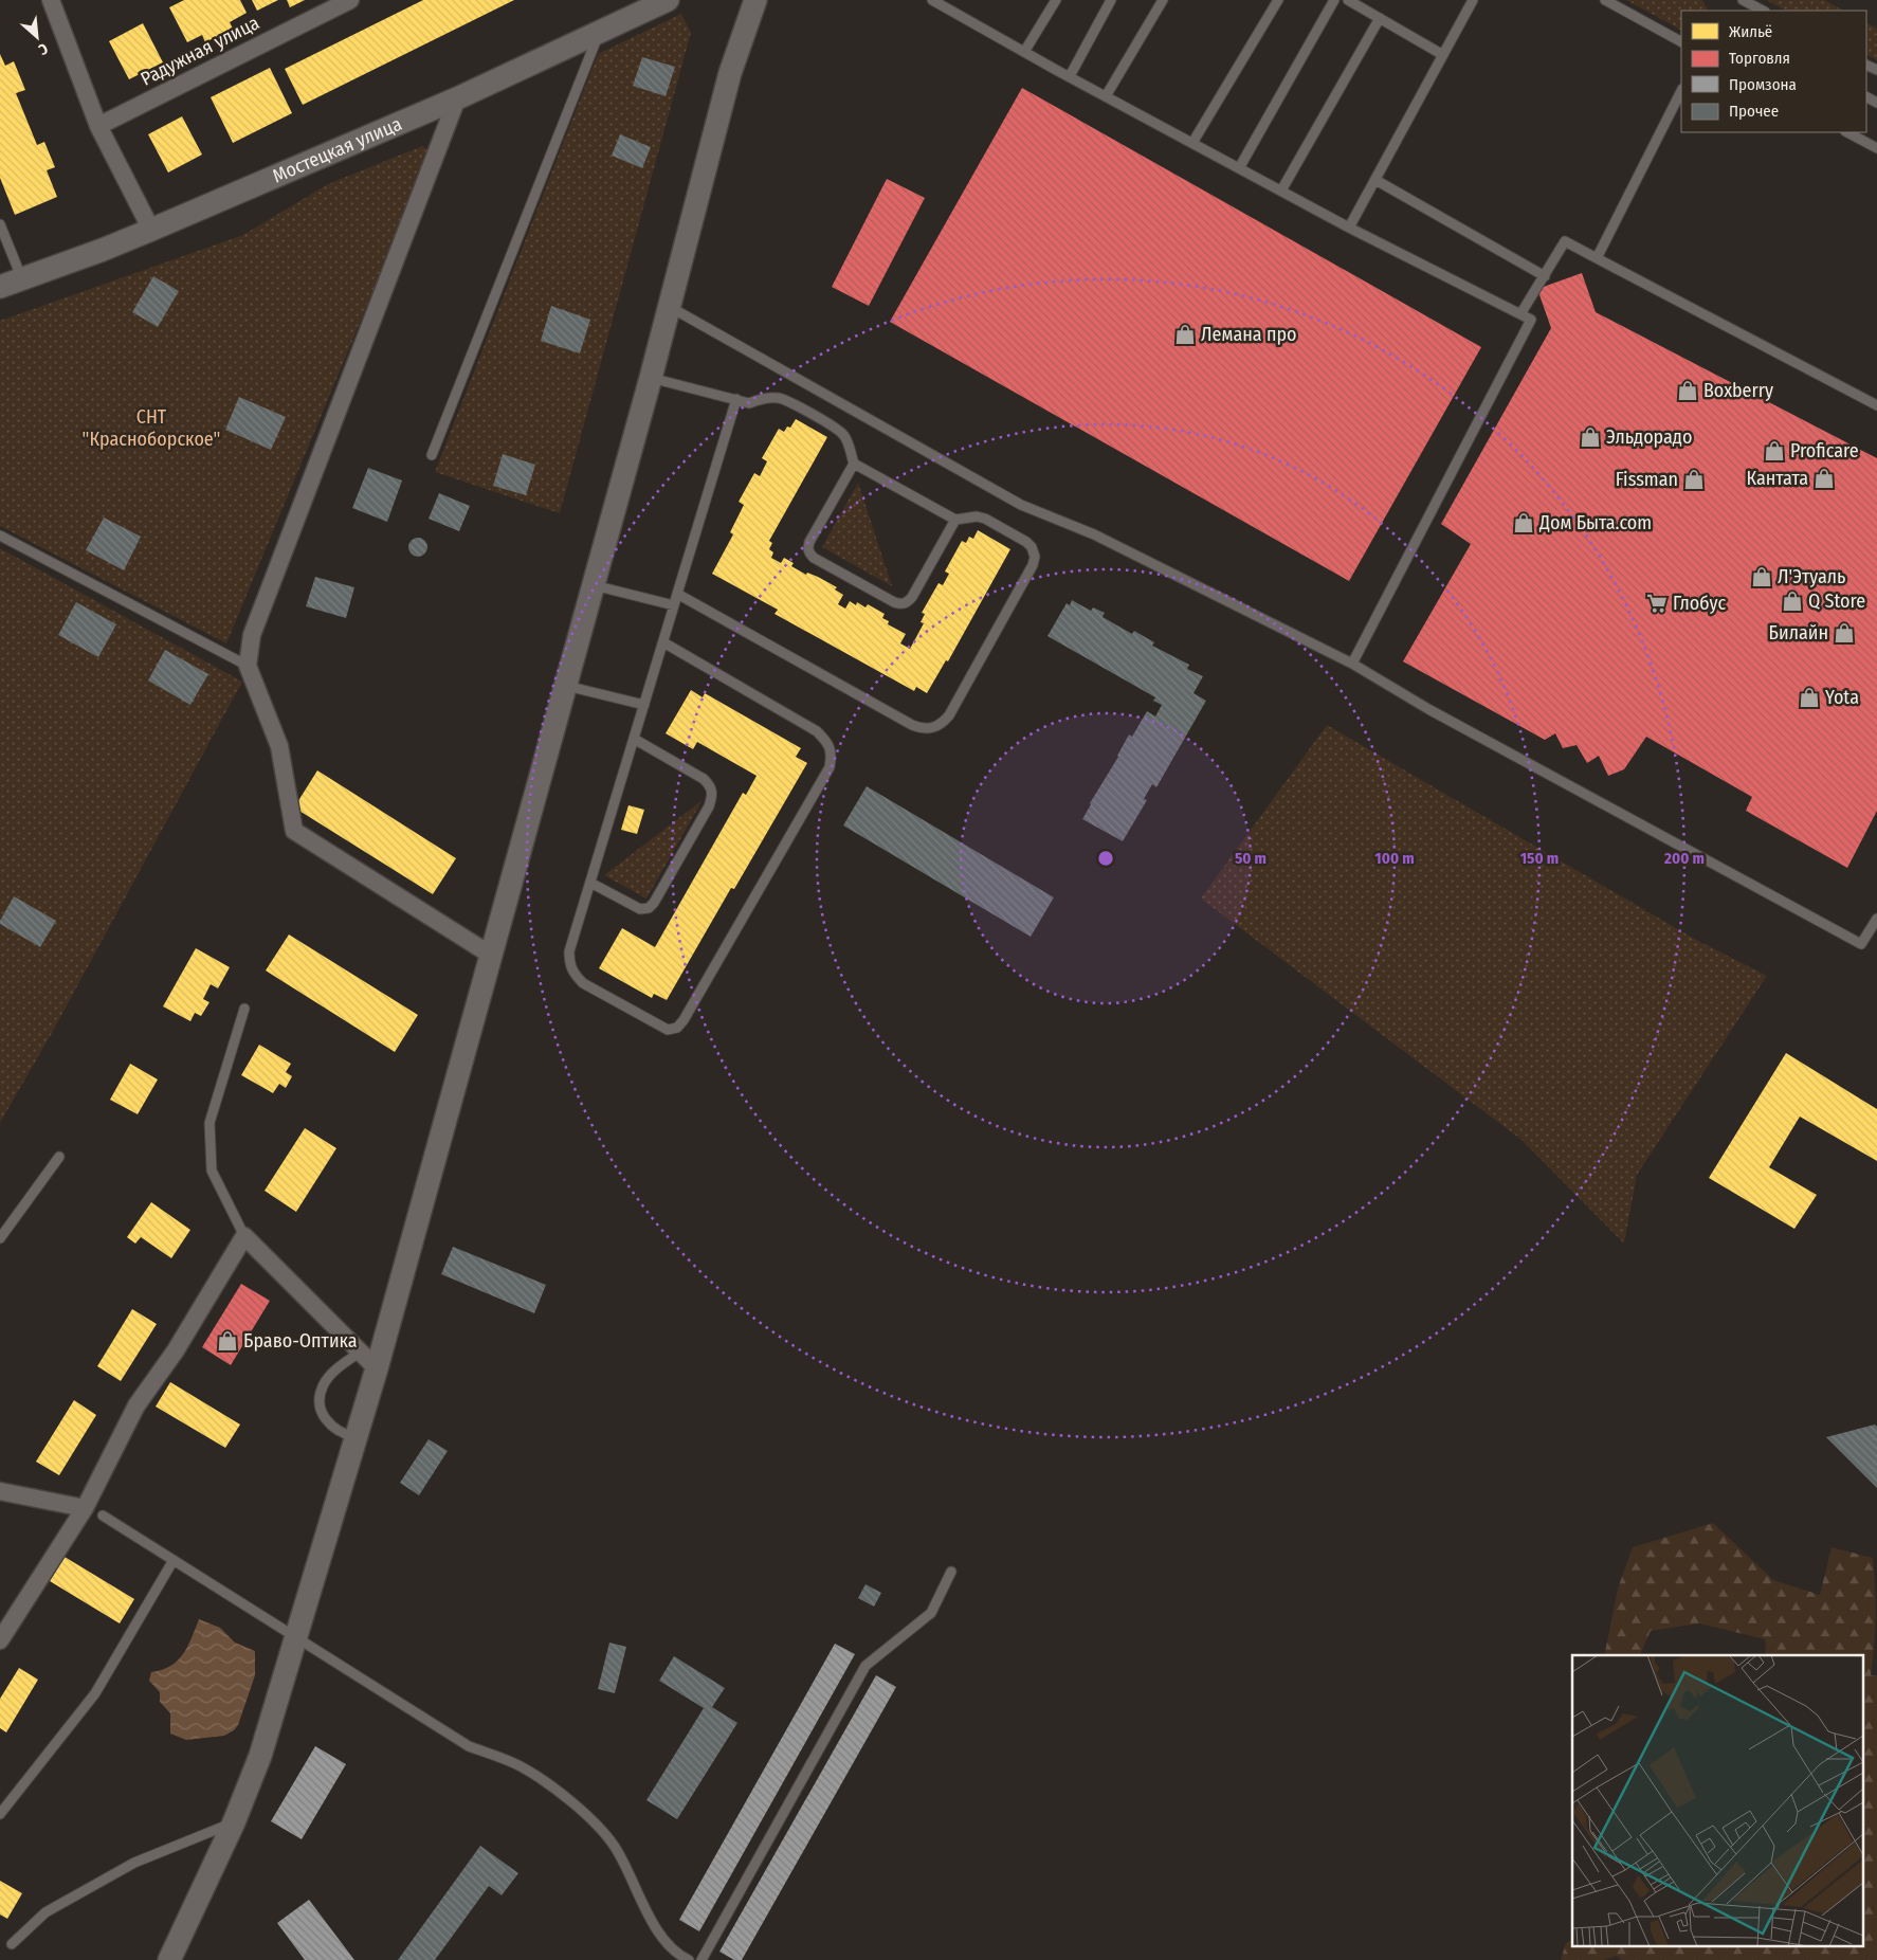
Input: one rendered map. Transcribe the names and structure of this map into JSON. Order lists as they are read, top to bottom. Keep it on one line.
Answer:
{"streets":{"street":["Радужная улица","Мостецкая улица"]},"parks":["СНТ \"Красноборское\""],"places":{"shop":["Лемана про","Boxberry","Эльдорадо","Proficare","Кантата","Fissman","Дом Быта.com","Л'Этуаль","Q Store","Билайн","Yota","Браво-Оптика"],"supermarket":["Глобус"]},"legend":["Жильё","Торговля","Промзона","Прочее"],"north":"bottom right","rings":["50 m","100 m","150 m","200 m"]}
